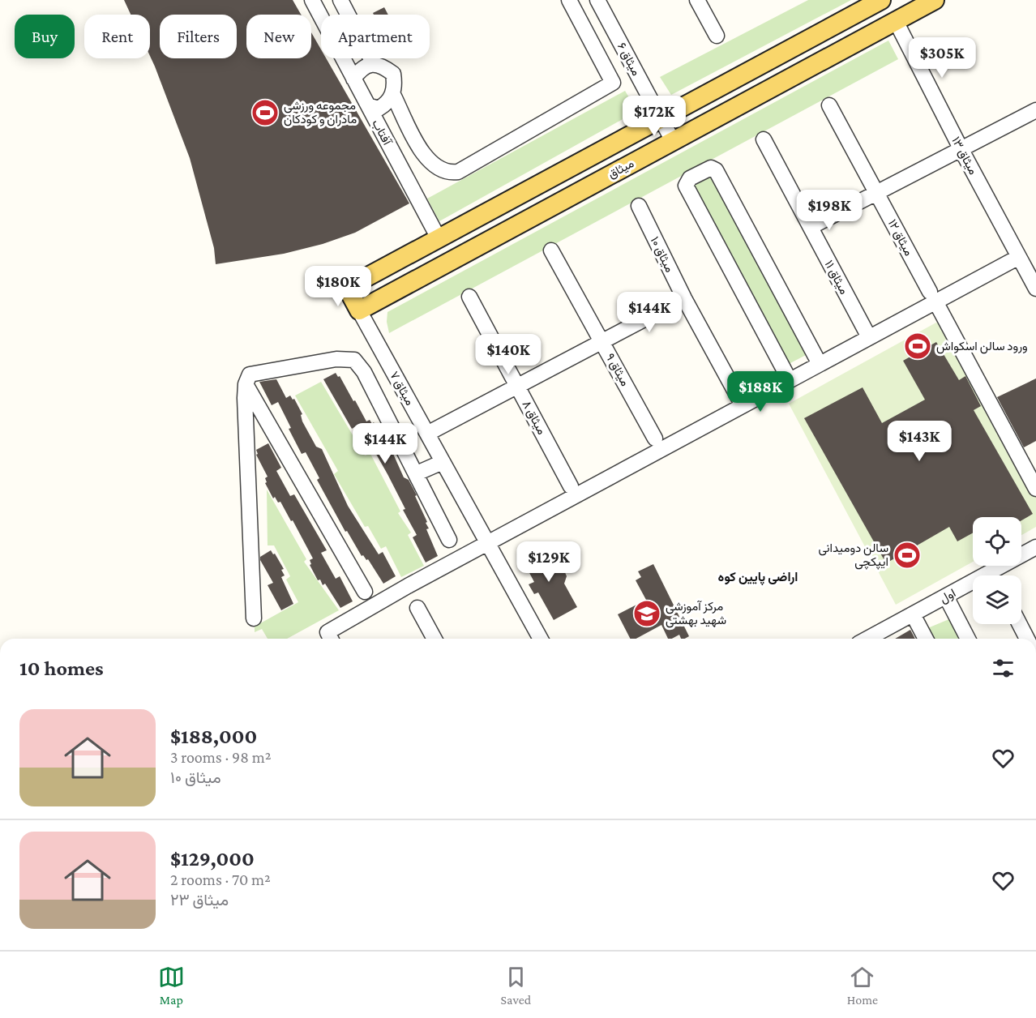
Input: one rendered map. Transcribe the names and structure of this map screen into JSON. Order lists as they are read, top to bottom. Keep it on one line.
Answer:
{"streets":{"main road":["میثاق"],"street":["میثاق ۶","آفتاب","میثاق ۱۳","میثاق ۱۲","میثاق ۱۰","میثاق ۱۱","میثاق ۹","میثاق ۷","میثاق ۸","اول"]},"crossings":[["میثاق ۶","میثاق"],["آفتاب","میثاق"],["میثاق ۱۳","میثاق"],["میثاق","میثاق ۷"]],"districts":["اراضی پایین کوه"],"places":{"sports":["مجموعه ورزشی مادران و کودکان","ورود سالن اسکواش","سالن دومیدانی ایپکچی"],"school or university":["مرکز آموزشی شهید بهشتی"]},"page":{"chip":["Buy","Rent","Filters","New","Apartment"],"price":["$305K","$172K","$198K","$180K","$144K","$140K","$188K","$143K","$144K","$129K"],"heading":"10 homes","list":[{"name":"$188,000","note":"3 rooms · 98 m² · میثاق ۱۰"},{"name":"$129,000","note":"2 rooms · 70 m² · میثاق ۲۳"}],"tabs":["Map","Saved","Home"]}}
